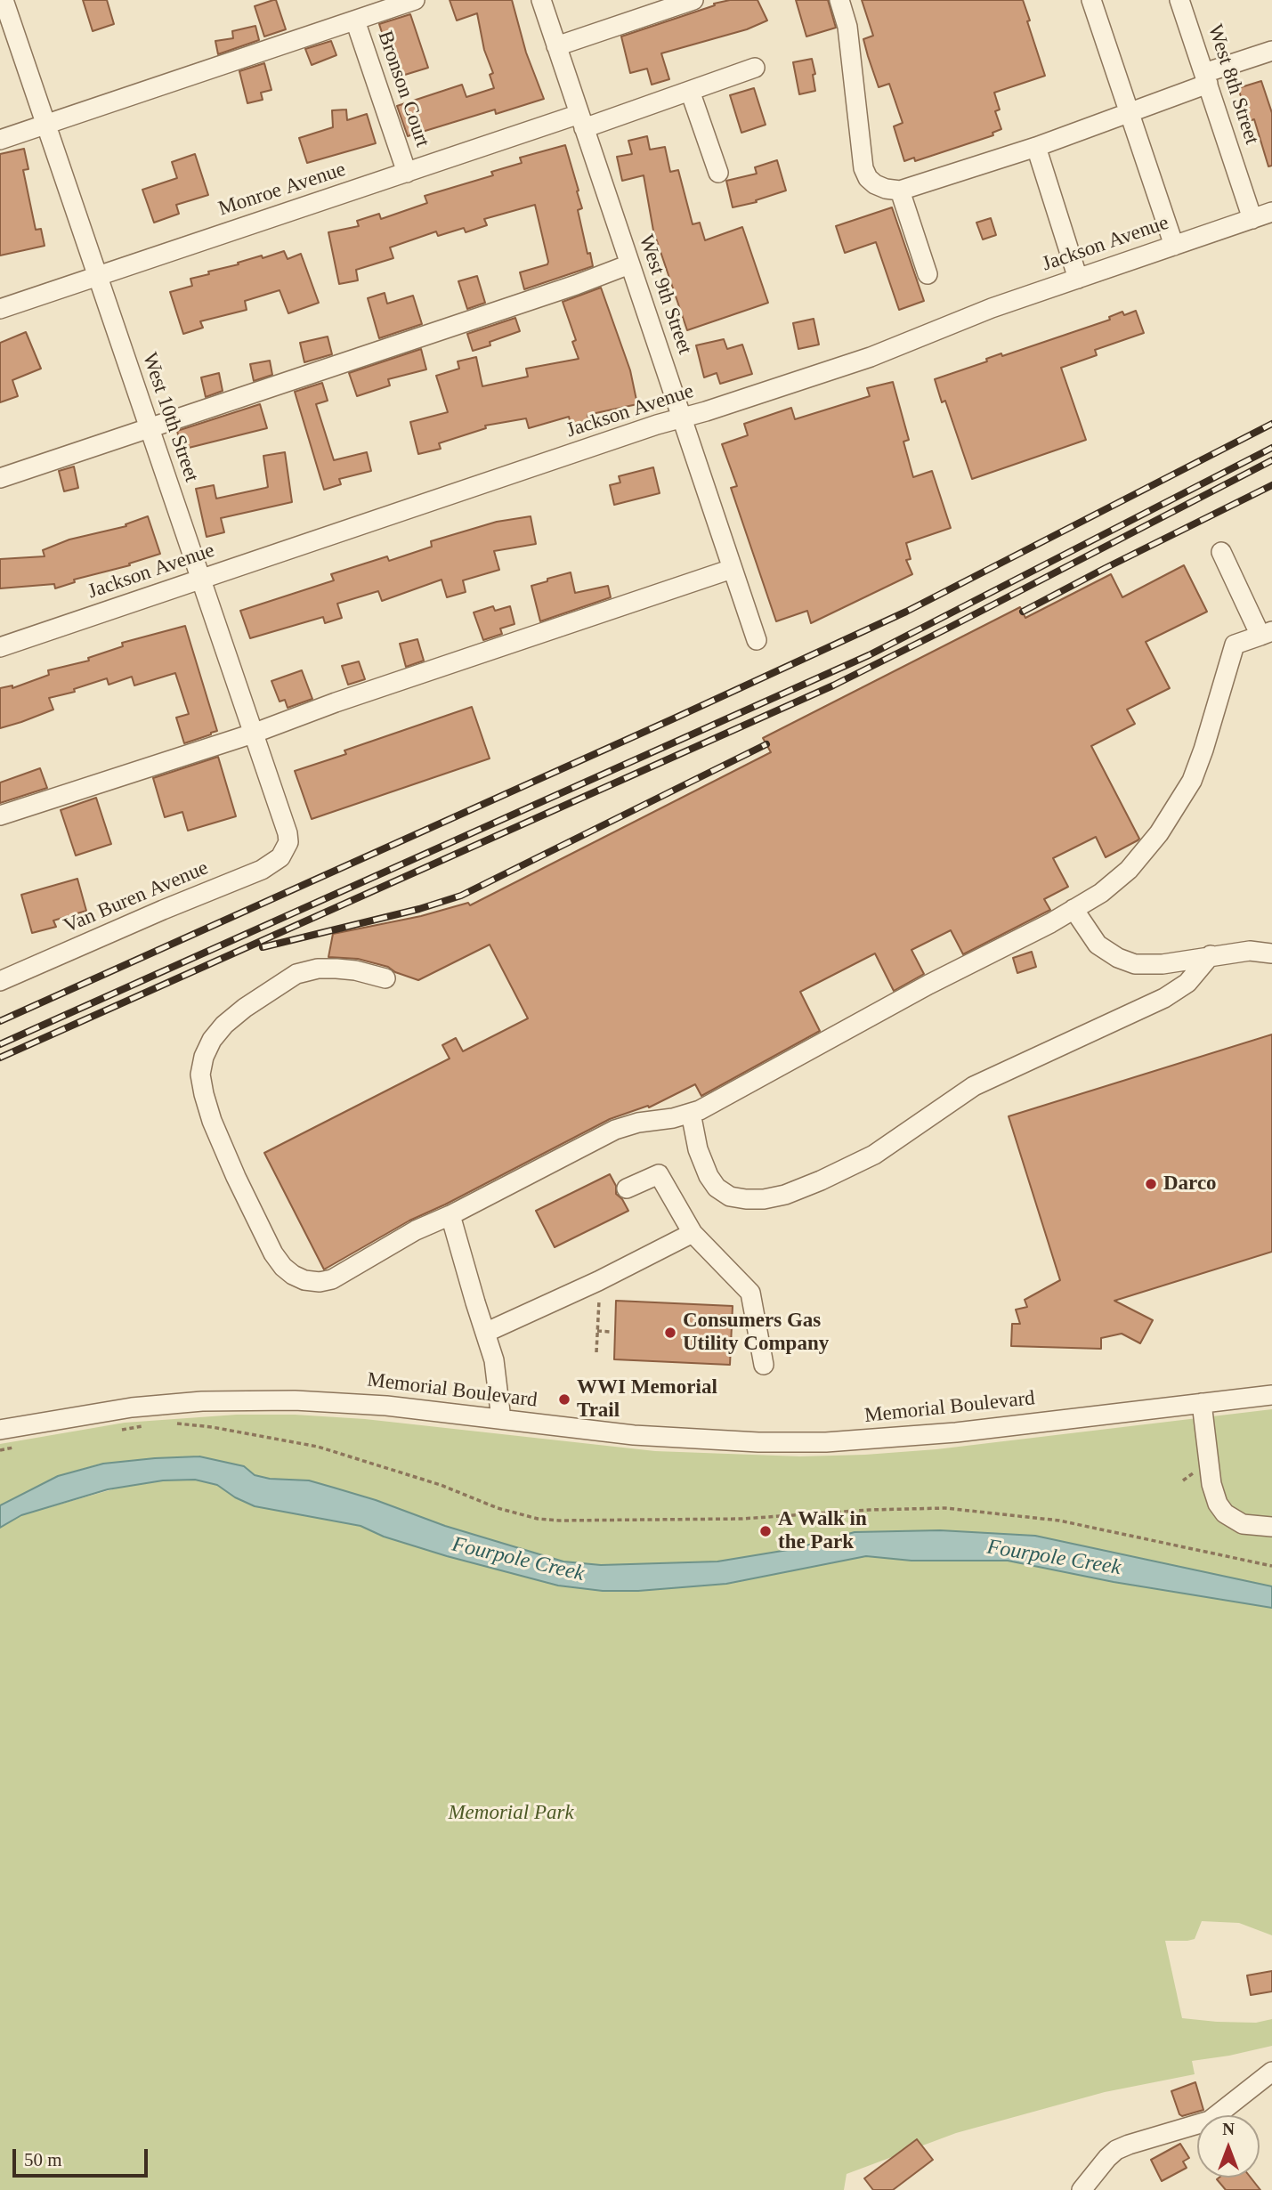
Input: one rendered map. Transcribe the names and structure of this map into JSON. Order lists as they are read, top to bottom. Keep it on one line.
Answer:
{"streets":{"street":["West 8th Street","Bronson Court","Monroe Avenue","Jackson Avenue","West 9th Street","West 10th Street","Van Buren Avenue","Memorial Boulevard"]},"crossings":[["West 8th Street","Jackson Avenue"],["Bronson Court","Monroe Avenue"],["Monroe Avenue","West 9th Street"],["Monroe Avenue","West 10th Street"],["Jackson Avenue","West 9th Street"],["Jackson Avenue","West 10th Street"],["West 10th Street","Van Buren Avenue"]],"water":["Fourpole Creek"],"parks":["Memorial Park"],"places":["Darco","Consumers Gas Utility Company","WWI Memorial Trail","A Walk in the Park"],"scale_bar":"50 m","north":"top"}
